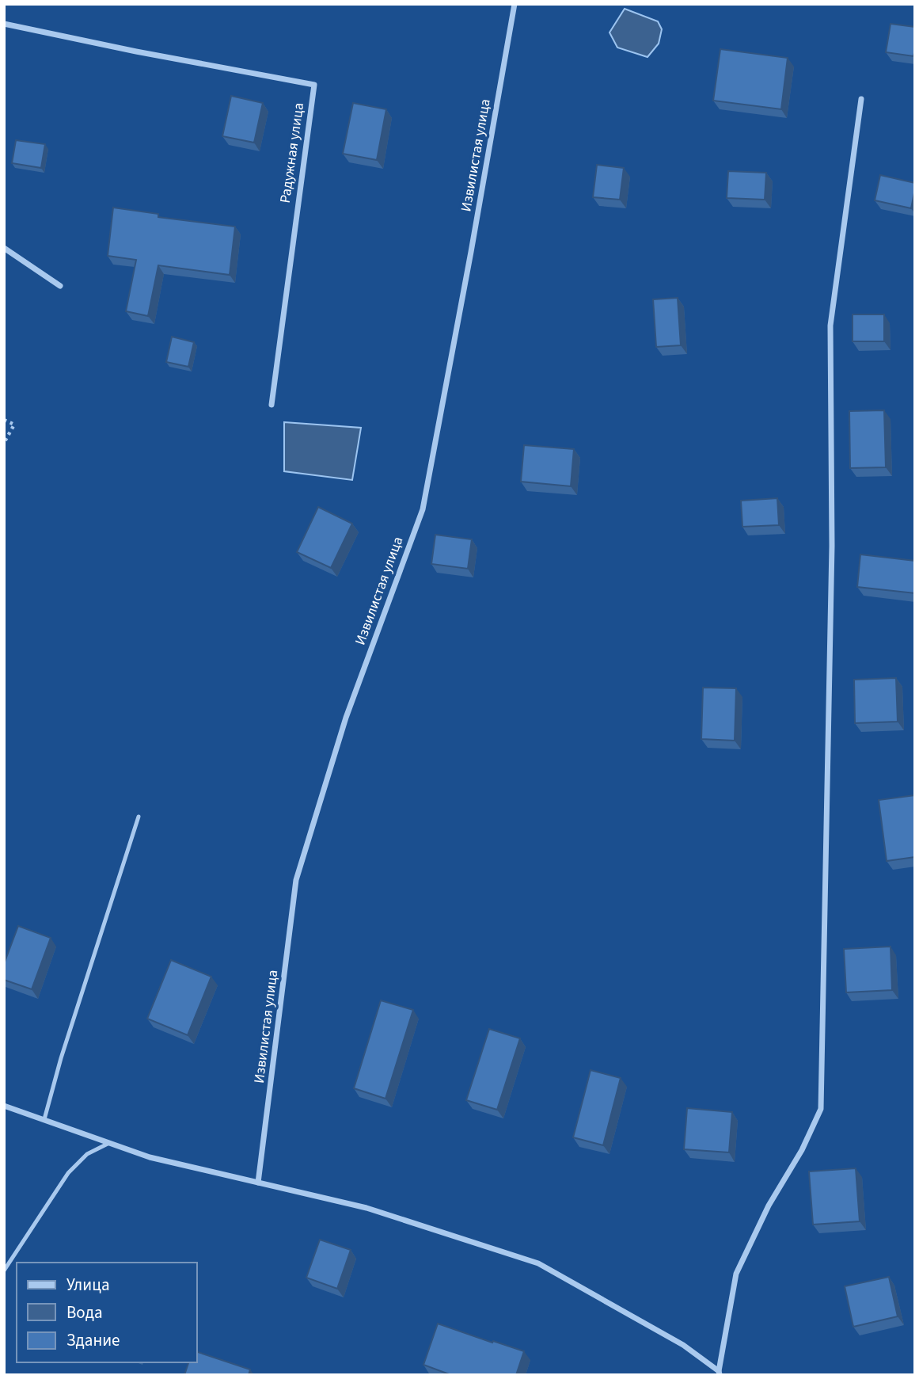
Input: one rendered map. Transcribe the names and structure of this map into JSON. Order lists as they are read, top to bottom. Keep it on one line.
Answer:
{"streets":{"street":["Радужная улица","Извилистая улица"]},"legend":["Улица","Вода","Здание"]}
